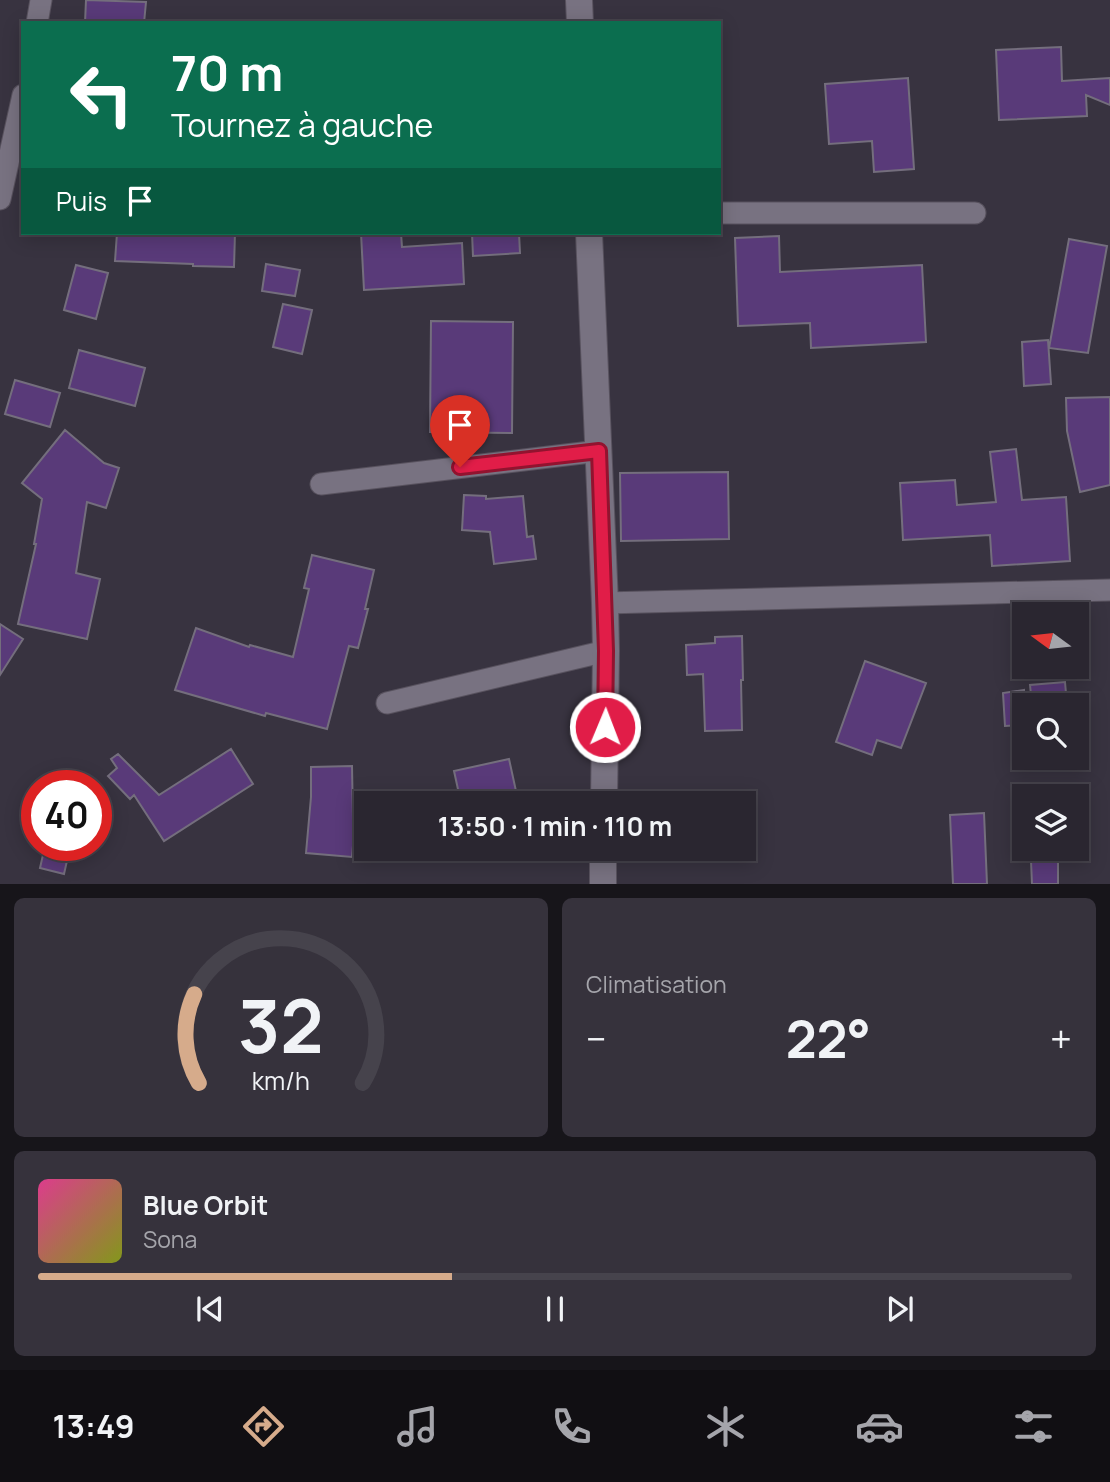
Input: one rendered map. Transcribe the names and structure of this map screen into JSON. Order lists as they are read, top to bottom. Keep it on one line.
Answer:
{"north":"left","page":{"turn":["70 m","Tournez à gauche"],"then":"Puis","limit":"40","trip":"13:50 · 1 min · 110 m","tile":"Climatisation","heat":["−","22°","+"],"song":["Blue Orbit","Sona"],"tabs":"13:49","gauge":["32","km/h"]}}
